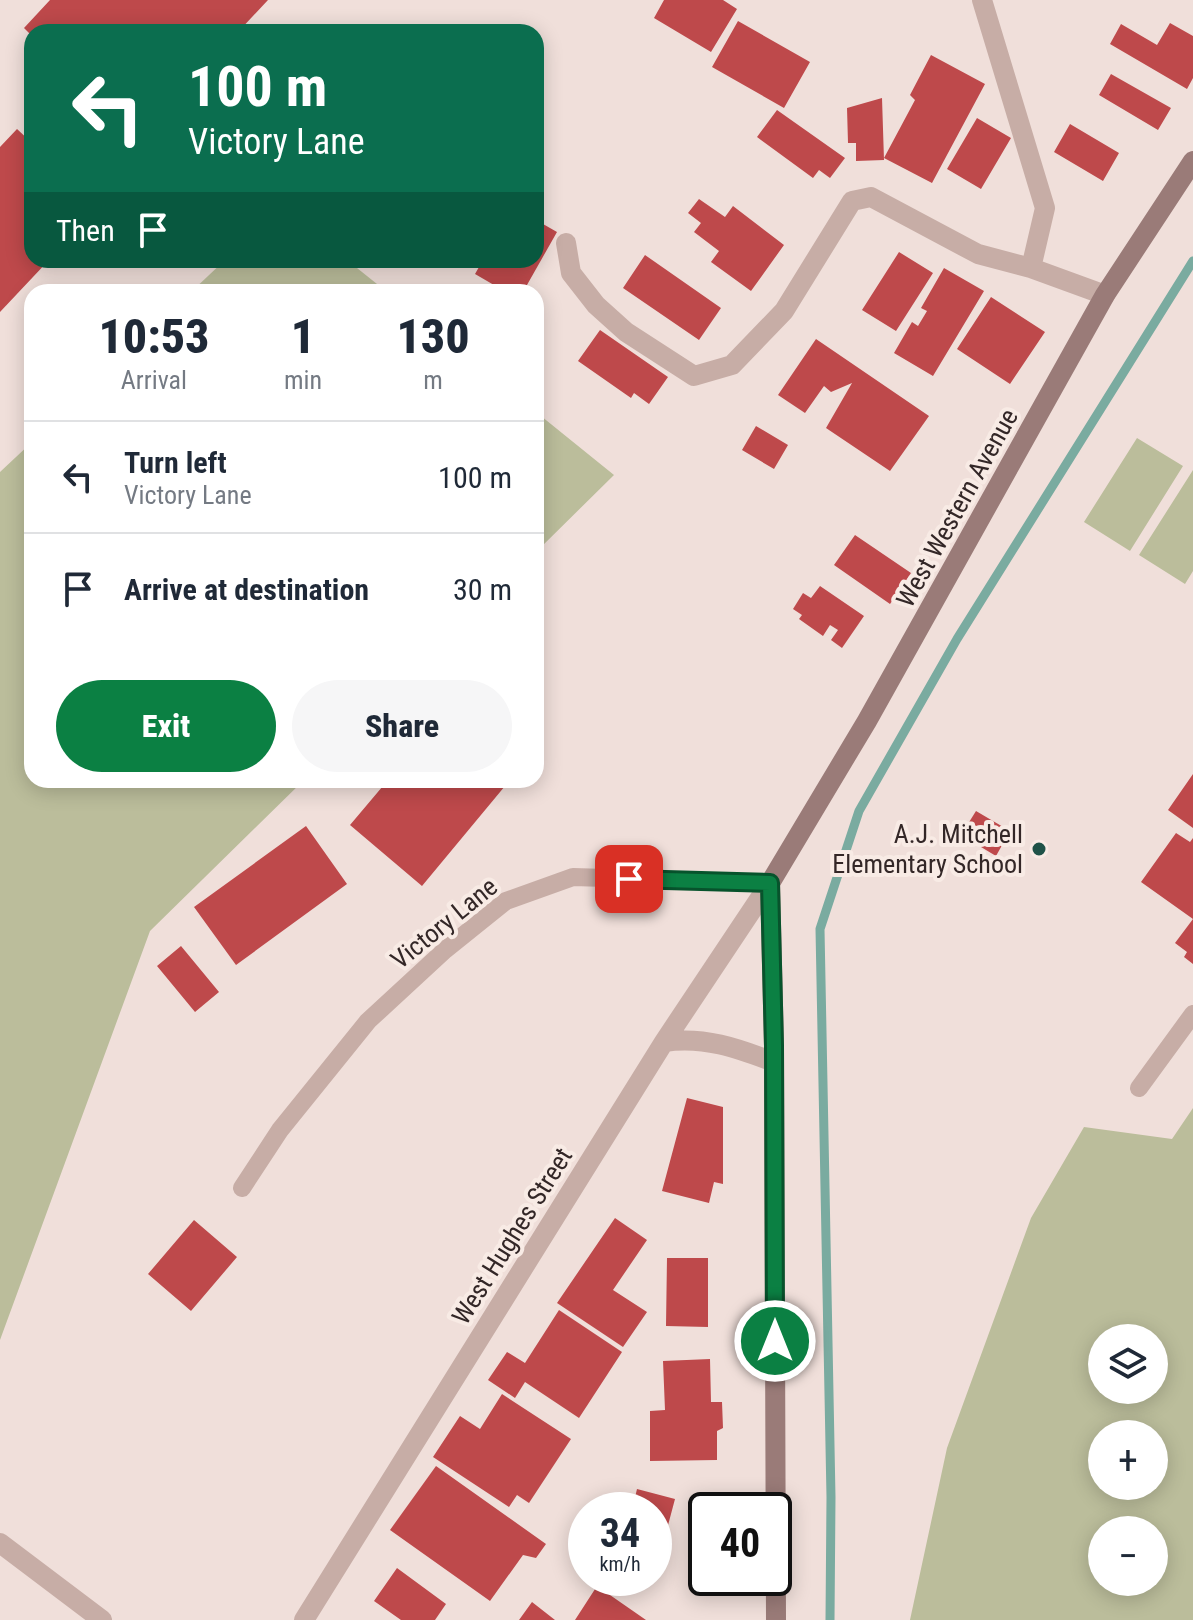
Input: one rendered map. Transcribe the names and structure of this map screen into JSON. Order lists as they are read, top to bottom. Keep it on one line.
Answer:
{"streets":{"street":["West Western Avenue","West Hughes Street"],"lane":["Victory Lane"]},"crossings":[["West Western Avenue","Victory Lane"],["West Western Avenue","West Hughes Street"],["Victory Lane","West Hughes Street"]],"places":["A.J. Mitchell Elementary School"],"page":{"turn":["100 m","Victory Lane"],"then":"Then","eta":["10:53","Arrival","1","min","130","m"],"list":[{"name":"Turn left","note":"Victory Lane","value":"100 m"},{"name":"Arrive at destination","value":"30 m"}],"buttons":["Exit","Share"],"map_buttons":["+","−"],"speed":"34 km/h","limit":"40"}}
